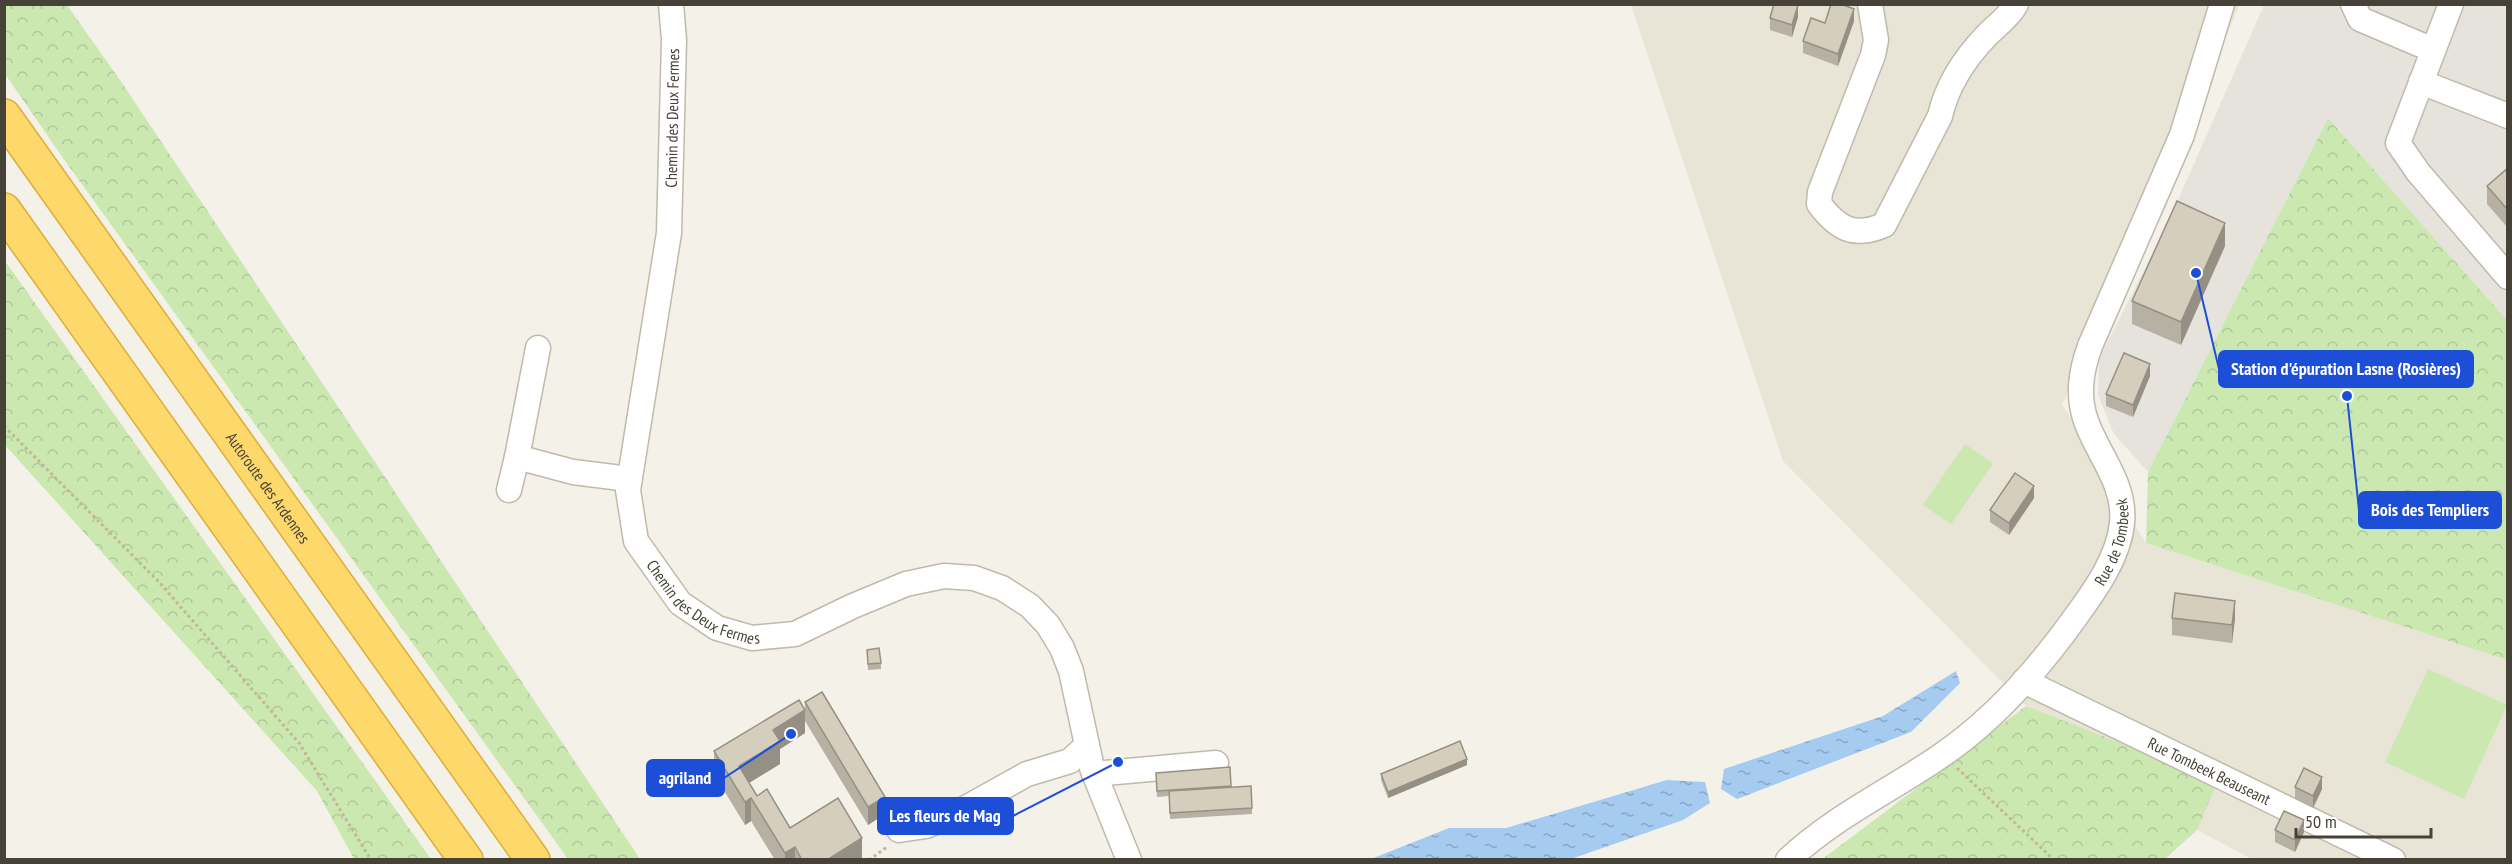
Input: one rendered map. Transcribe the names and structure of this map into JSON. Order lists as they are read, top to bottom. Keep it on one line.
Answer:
{"streets":{"highway":["Autoroute des Ardennes"],"street":["Chemin des Deux Fermes","Rue de Tombeek","Rue Tombeek Beauseant"]},"crossings":[["Rue de Tombeek","Rue Tombeek Beauseant"]],"places":["Station d'épuration Lasne (Rosières)","Bois des Templiers","agriland","Les fleurs de Mag"],"scale_bar":"50 m"}
